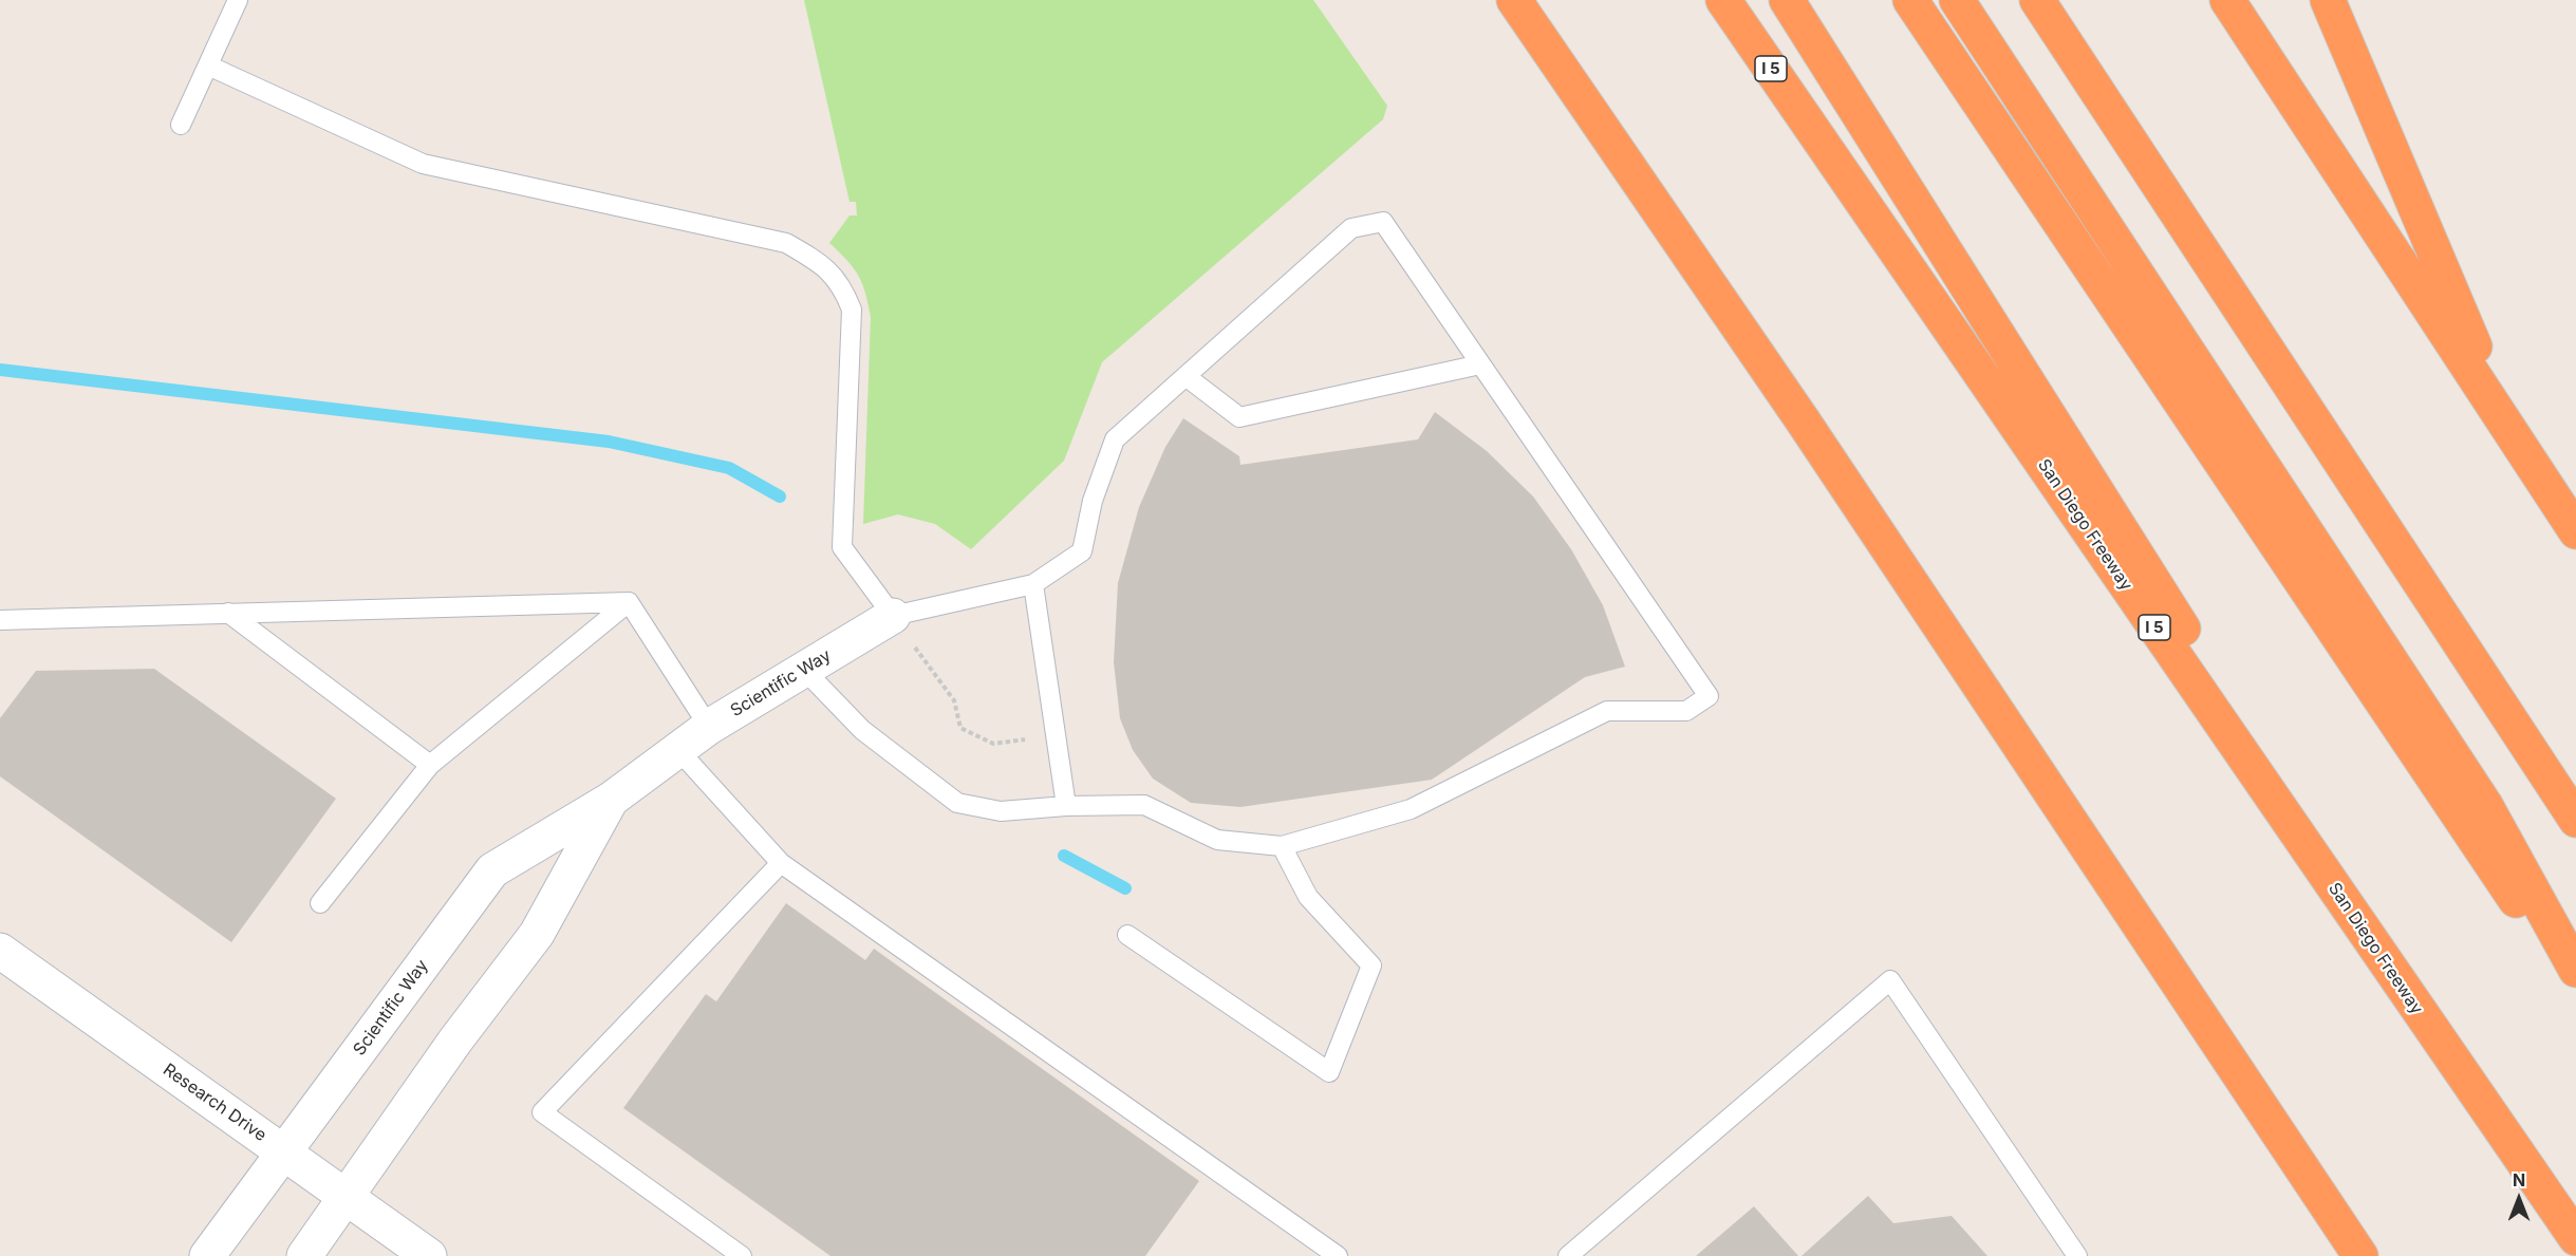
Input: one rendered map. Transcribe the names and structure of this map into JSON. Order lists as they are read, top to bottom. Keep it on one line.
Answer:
{"streets":{"highway":["I 5","San Diego Freeway"],"street":["Scientific Way","Research Drive"]},"crossings":[["Scientific Way","Research Drive"]],"north":"top"}
